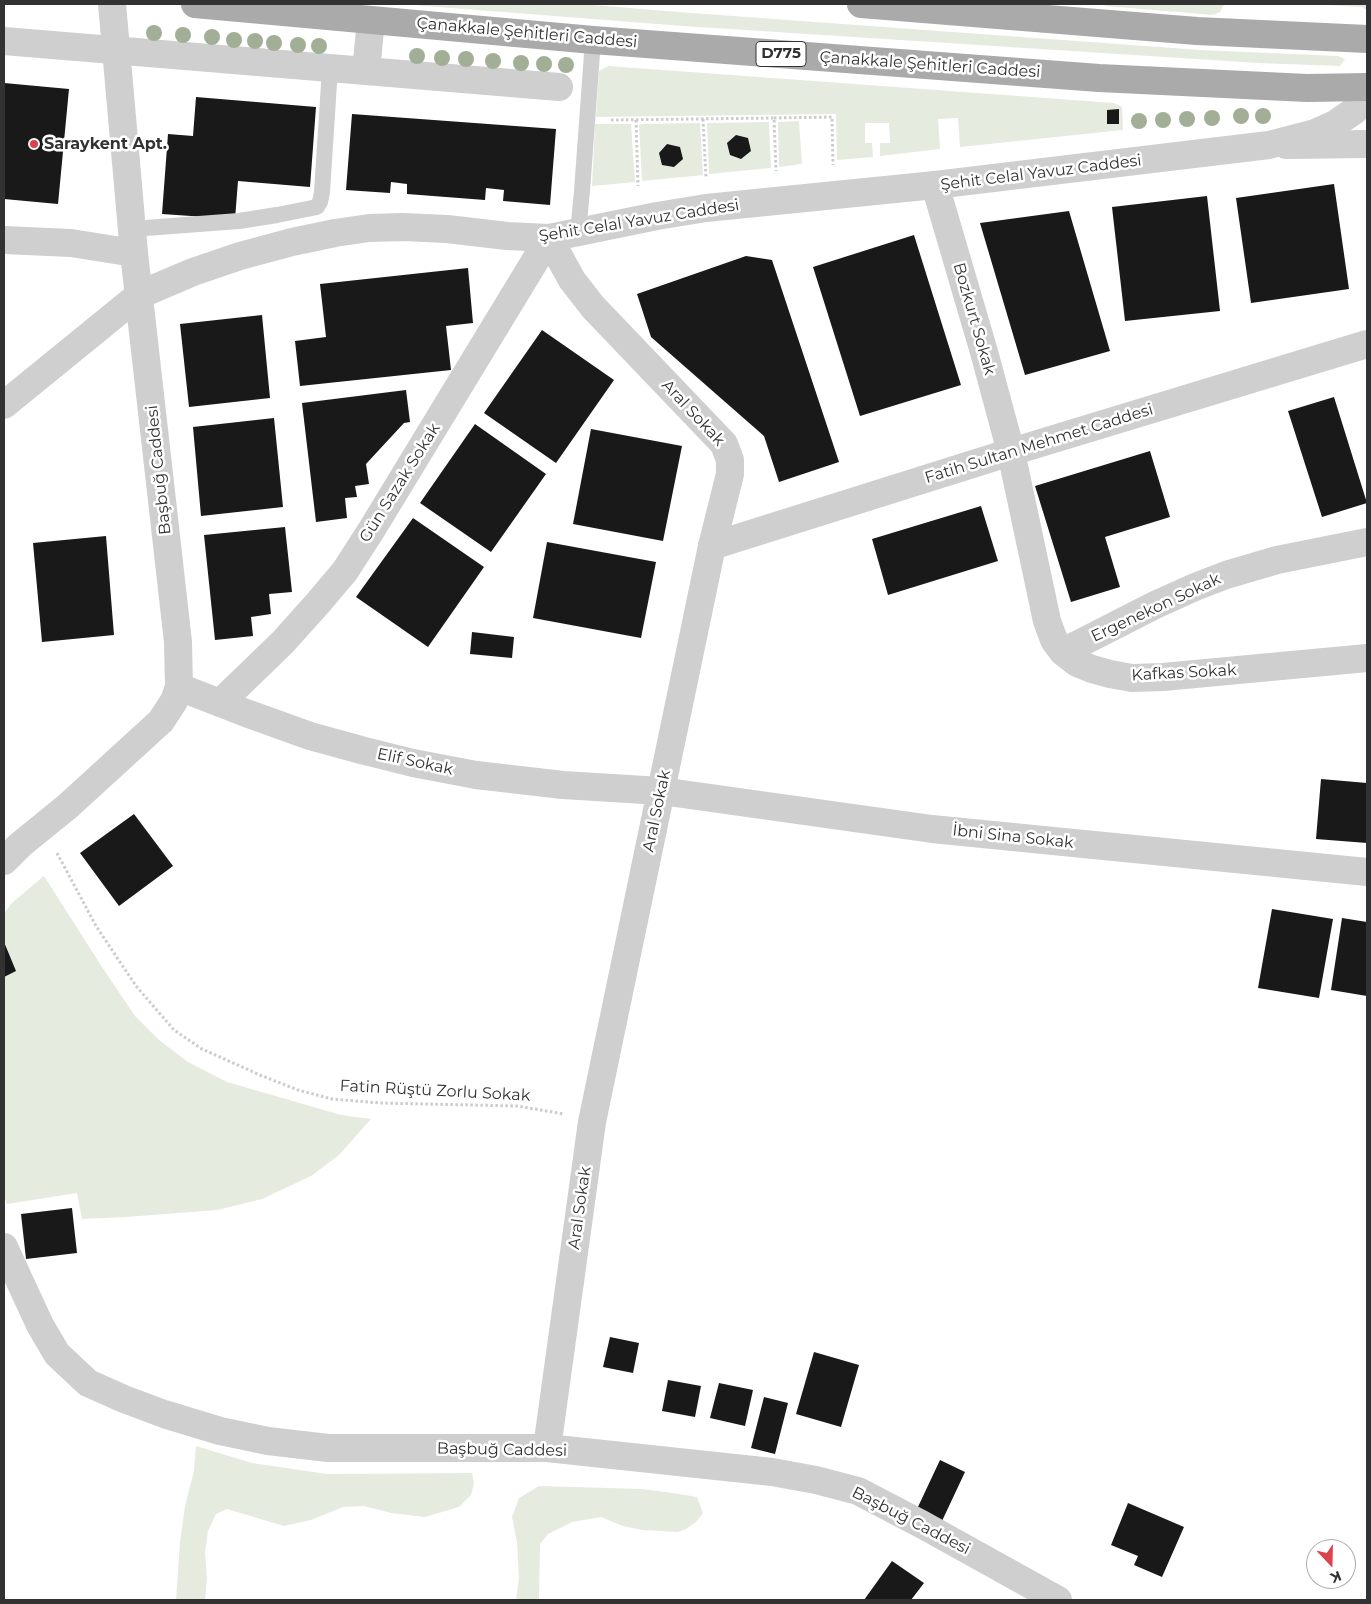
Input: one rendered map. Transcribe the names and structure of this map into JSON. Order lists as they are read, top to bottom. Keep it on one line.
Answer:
{"streets":{"main road":["Çanakkale Şehitleri Caddesi","D775"],"street":["Şehit Celal Yavuz Caddesi","Bozkurt Sokak","Aral Sokak","Fatih Sultan Mehmet Caddesi","Başbuğ Caddesi","Gün Sazak Sokak","Ergenekon Sokak","Kafkas Sokak","Elif Sokak","İbni Sina Sokak"],"path":["Fatin Rüştü Zorlu Sokak"]},"crossings":[["Şehit Celal Yavuz Caddesi","Bozkurt Sokak"],["Şehit Celal Yavuz Caddesi","Aral Sokak"],["Şehit Celal Yavuz Caddesi","Başbuğ Caddesi"],["Şehit Celal Yavuz Caddesi","Gün Sazak Sokak"],["Bozkurt Sokak","Fatih Sultan Mehmet Caddesi"],["Bozkurt Sokak","Kafkas Sokak"],["Aral Sokak","Fatih Sultan Mehmet Caddesi"],["Aral Sokak","Başbuğ Caddesi"],["Aral Sokak","Gün Sazak Sokak"],["Aral Sokak","Elif Sokak"],["Aral Sokak","İbni Sina Sokak"],["Aral Sokak","Fatin Rüştü Zorlu Sokak"],["Fatih Sultan Mehmet Caddesi","Kafkas Sokak"],["Başbuğ Caddesi","Elif Sokak"],["Başbuğ Caddesi","Fatin Rüştü Zorlu Sokak"],["Gün Sazak Sokak","Elif Sokak"],["Ergenekon Sokak","Kafkas Sokak"],["Elif Sokak","İbni Sina Sokak"]],"places":["Saraykent Apt."],"north":"bottom"}
